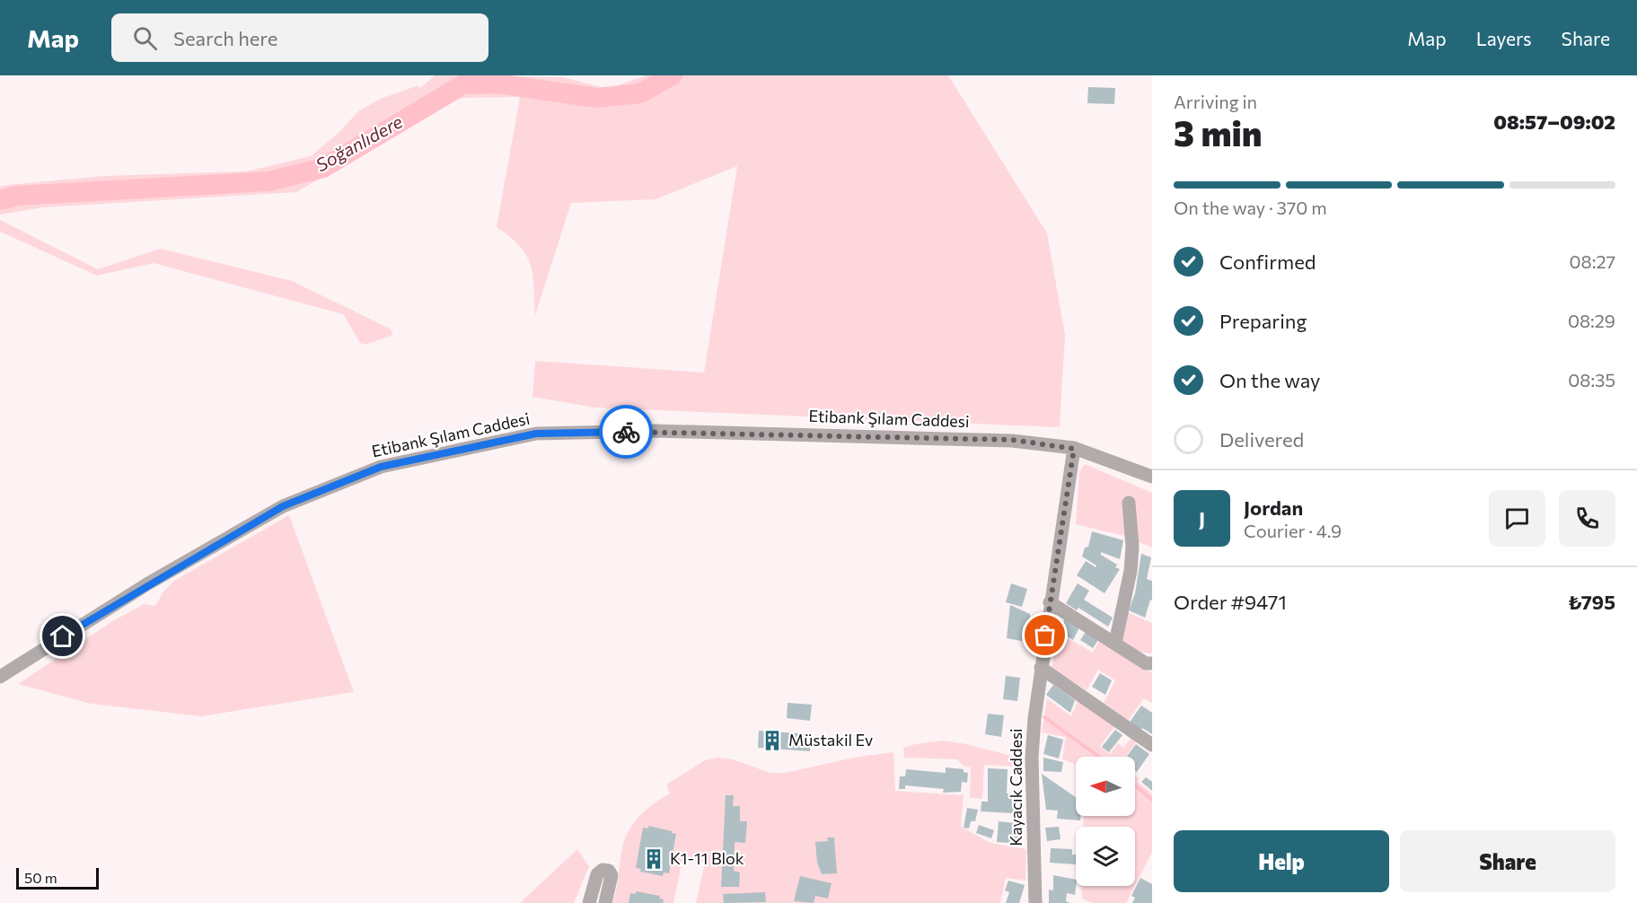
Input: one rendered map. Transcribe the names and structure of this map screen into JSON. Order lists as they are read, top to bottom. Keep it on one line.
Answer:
{"streets":{"street":["Etibank Şılam Caddesi","Kayacık Caddesi"]},"crossings":[["Etibank Şılam Caddesi","Kayacık Caddesi"]],"water":["Soğanlıdere"],"places":{"building":["Müstakil Ev","K1-11 Blok"]},"scale_bar":"50 m","north":"left","page":{"header":"Map","search":"Search here","nav":["Map","Layers","Share"],"heading":["3 min","Arriving in","08:57–09:02"],"panel":["Jordan","Courier · 4.9","Order #9471","₺795"],"bar":"On the way · 370 m","list":[["Confirmed","08:27"],["Preparing","08:29"],["On the way","08:35"],"Delivered"],"round":"J","buttons":["Help","Share"],"scale":"50 m"}}
